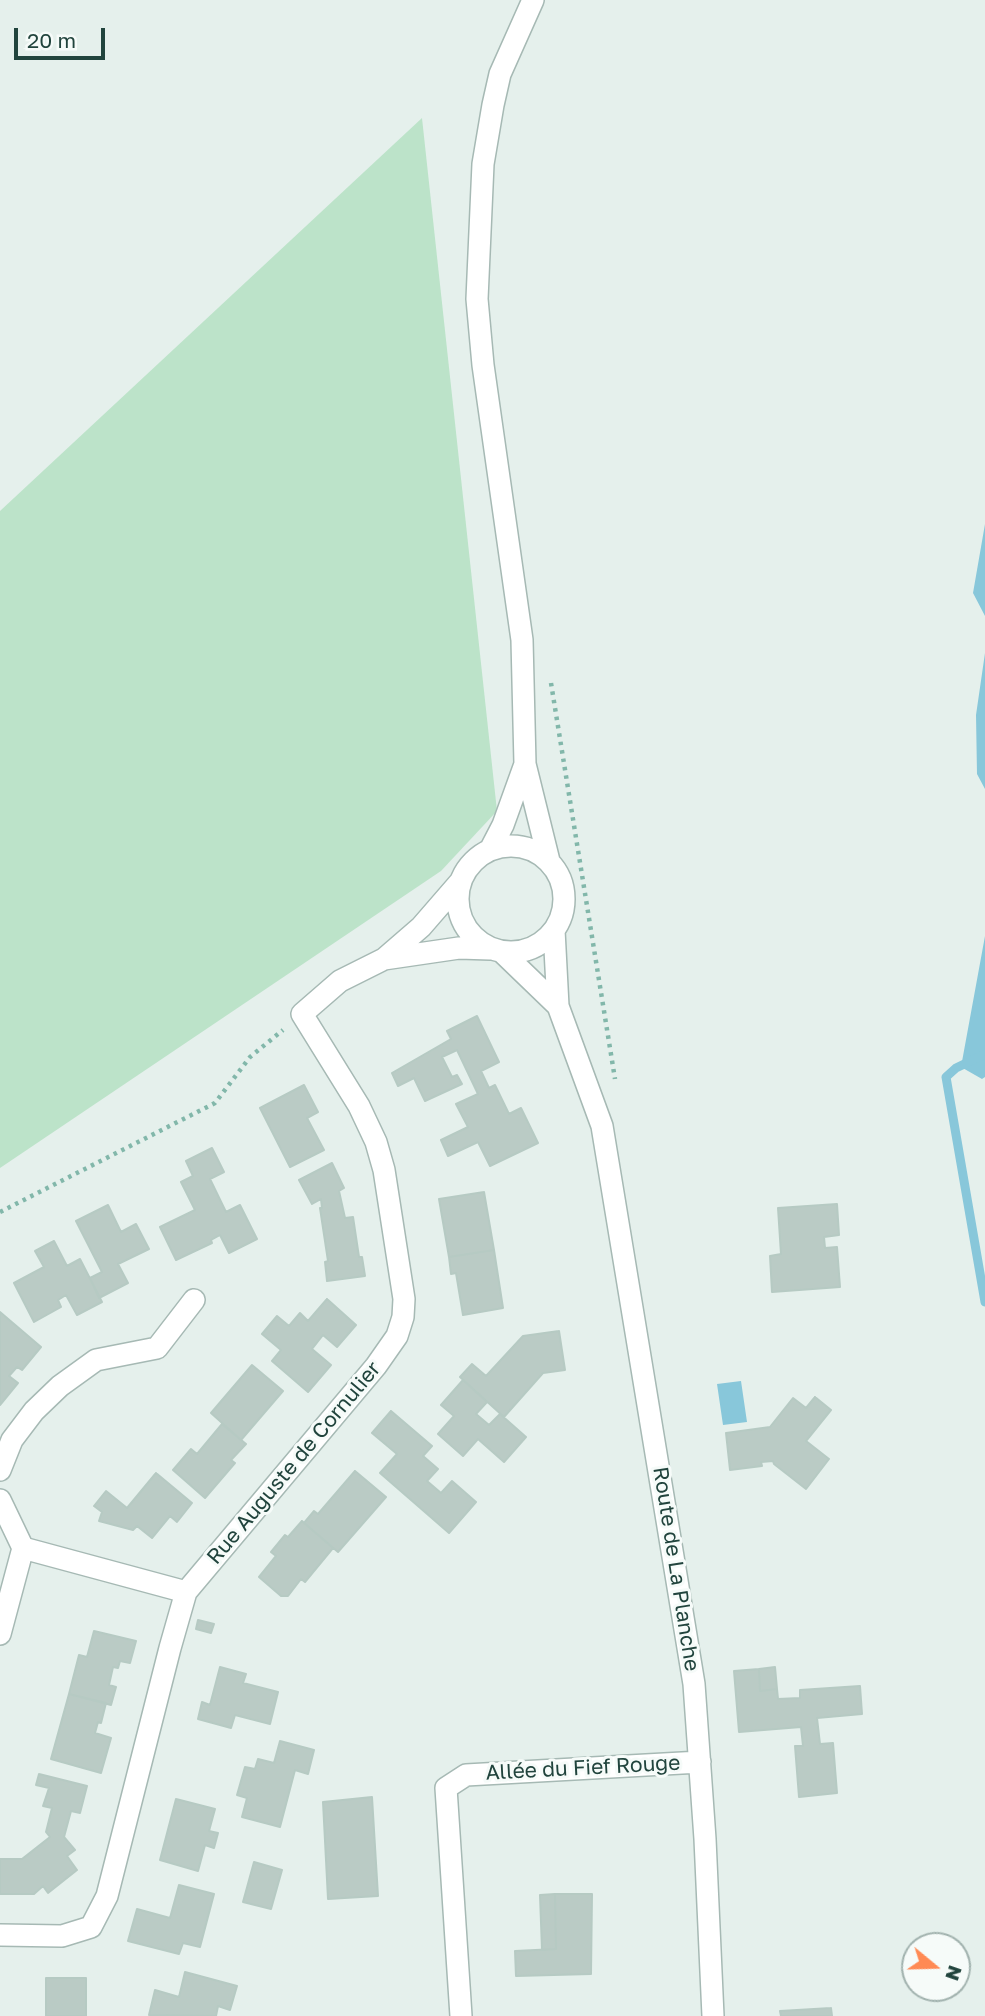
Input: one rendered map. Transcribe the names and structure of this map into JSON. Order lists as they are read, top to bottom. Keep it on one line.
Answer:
{"streets":{"street":["Rue Auguste de Cornulier","Route de La Planche","Allée du Fief Rouge"]},"crossings":[["Route de La Planche","Allée du Fief Rouge"]],"scale_bar":"20 m","north":"right"}
